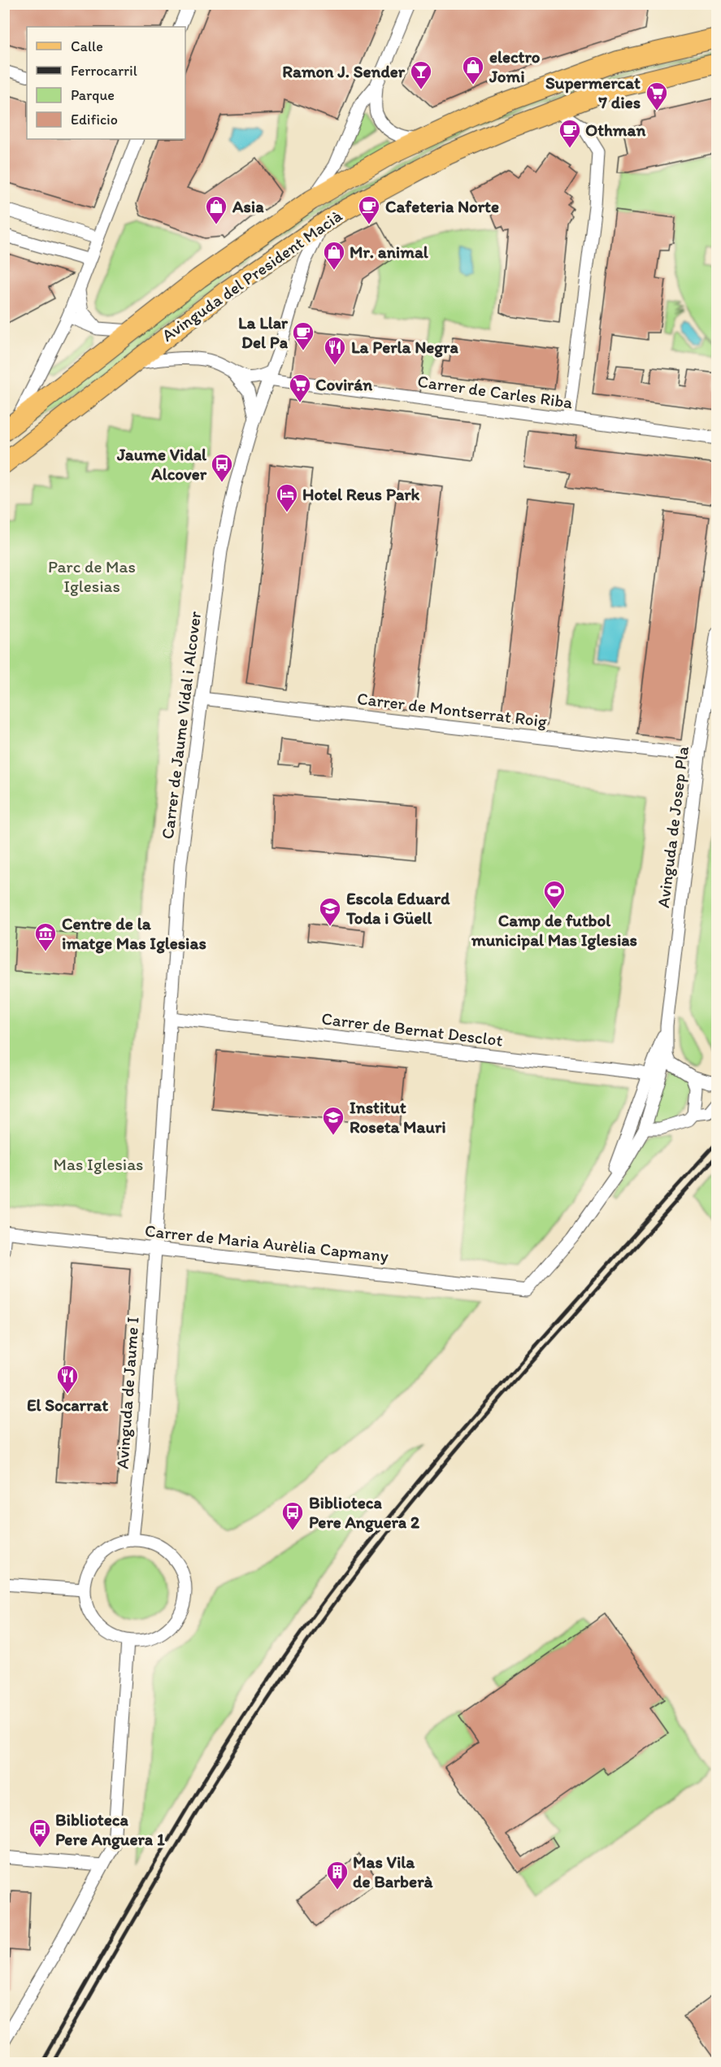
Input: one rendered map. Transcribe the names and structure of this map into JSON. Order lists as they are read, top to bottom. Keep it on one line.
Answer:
{"streets":{"main road":["Avinguda del President Macià"],"street":["Carrer de Carles Riba","Carrer de Montserrat Roig","Carrer de Jaume Vidal i Alcover","Avinguda de Josep Pla","Carrer de Bernat Desclot","Carrer de Maria Aurèlia Capmany","Avinguda de Jaume I"]},"crossings":[["Avinguda del President Macià","Carrer de Carles Riba"],["Avinguda del President Macià","Carrer de Jaume Vidal i Alcover"],["Carrer de Carles Riba","Carrer de Jaume Vidal i Alcover"],["Carrer de Montserrat Roig","Carrer de Jaume Vidal i Alcover"],["Carrer de Montserrat Roig","Avinguda de Josep Pla"],["Carrer de Jaume Vidal i Alcover","Carrer de Bernat Desclot"],["Carrer de Jaume Vidal i Alcover","Carrer de Maria Aurèlia Capmany"],["Carrer de Jaume Vidal i Alcover","Avinguda de Jaume I"],["Avinguda de Josep Pla","Carrer de Bernat Desclot"],["Avinguda de Josep Pla","Carrer de Maria Aurèlia Capmany"],["Carrer de Maria Aurèlia Capmany","Avinguda de Jaume I"]],"parks":["Parc de Mas Iglesias","Mas Iglesias"],"places":{"shop":["electro Jomi","Asia","Mr. animal"],"bar":["Ramon J. Sender"],"supermarket":["Supermercat 7 dies","Covirán"],"cafe":["Othman","Cafeteria Norte","La Llar Del Pa"],"restaurant":["La Perla Negra","El Socarrat"],"bus stop":["Jaume Vidal Alcover","Biblioteca Pere Anguera 2","Biblioteca Pere Anguera 1"],"hotel":["Hotel Reus Park"],"sports":["Camp de futbol municipal Mas Iglesias"],"school or university":["Escola Eduard Toda i Güell","Institut Roseta Mauri"],"museum":["Centre de la imatge Mas Iglesias"],"building":["Mas Vila de Barberà"]},"legend":["Calle","Ferrocarril","Parque","Edificio"]}
